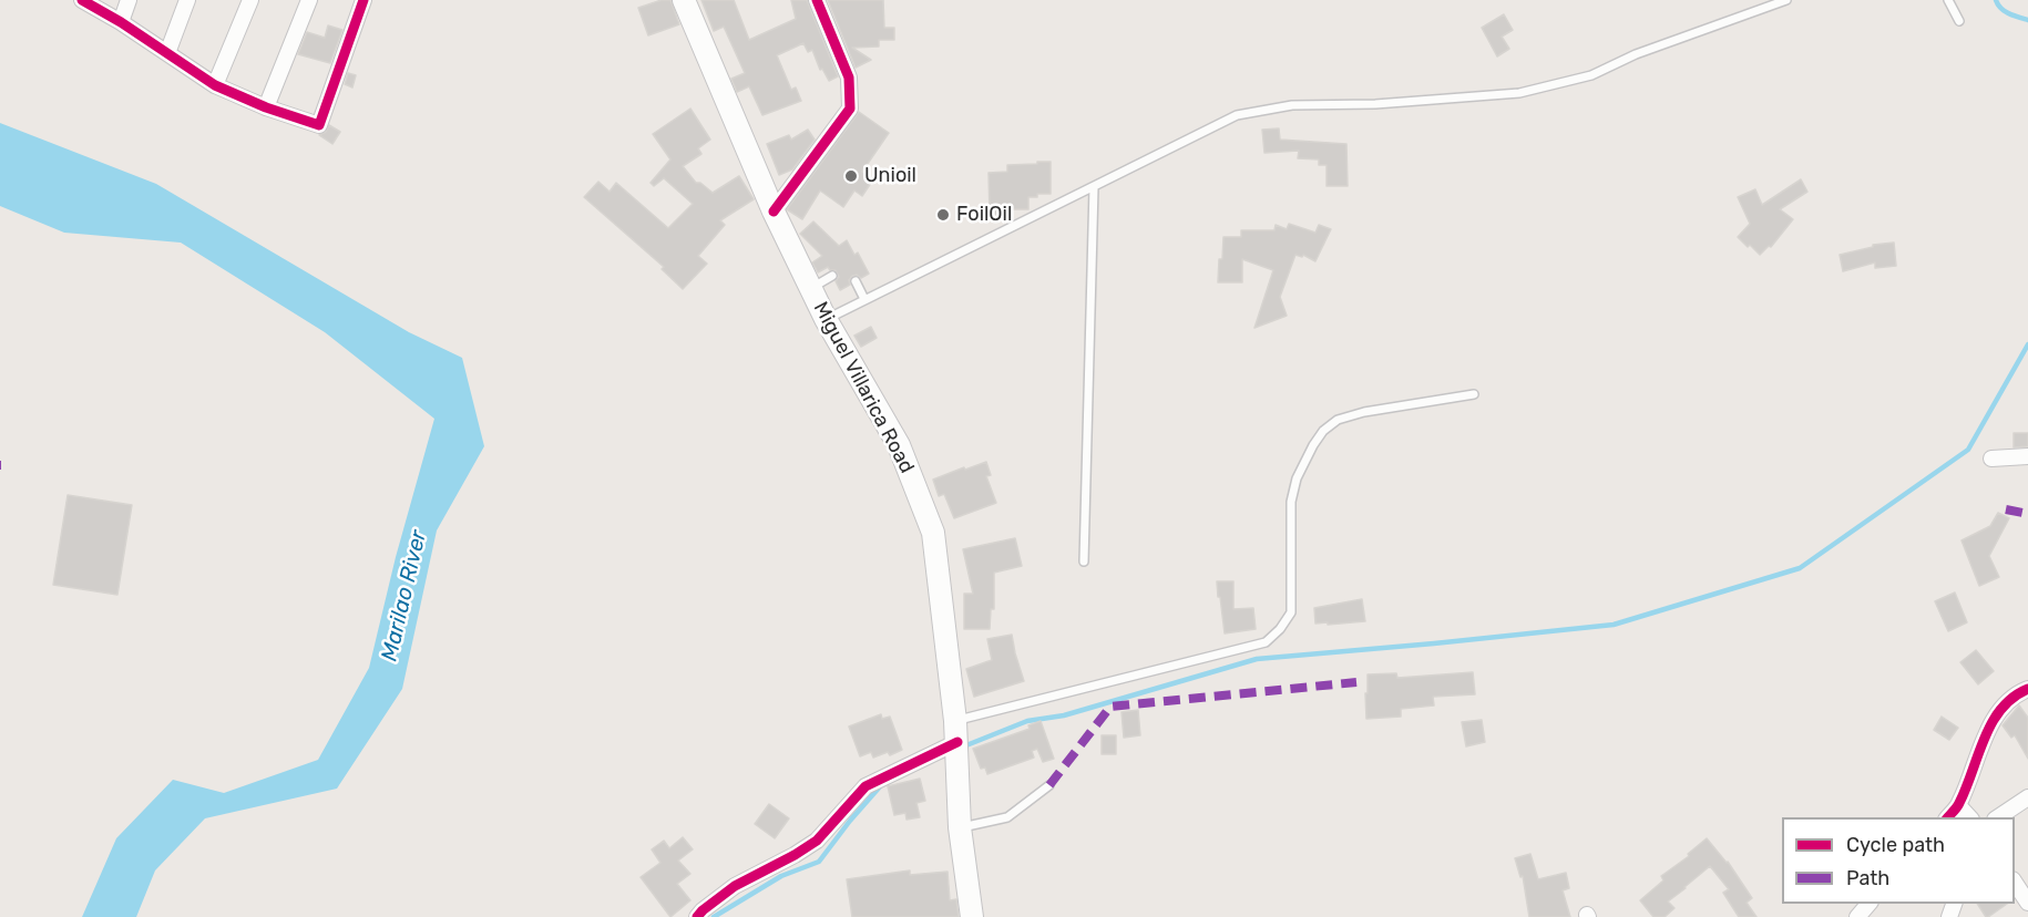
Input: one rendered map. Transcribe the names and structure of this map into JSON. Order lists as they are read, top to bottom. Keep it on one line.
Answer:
{"streets":{"main road":["Miguel Villarica Road"]},"water":["Marilao River"],"places":["Unioil","FoilOil"],"legend":["Cycle path","Path"]}
